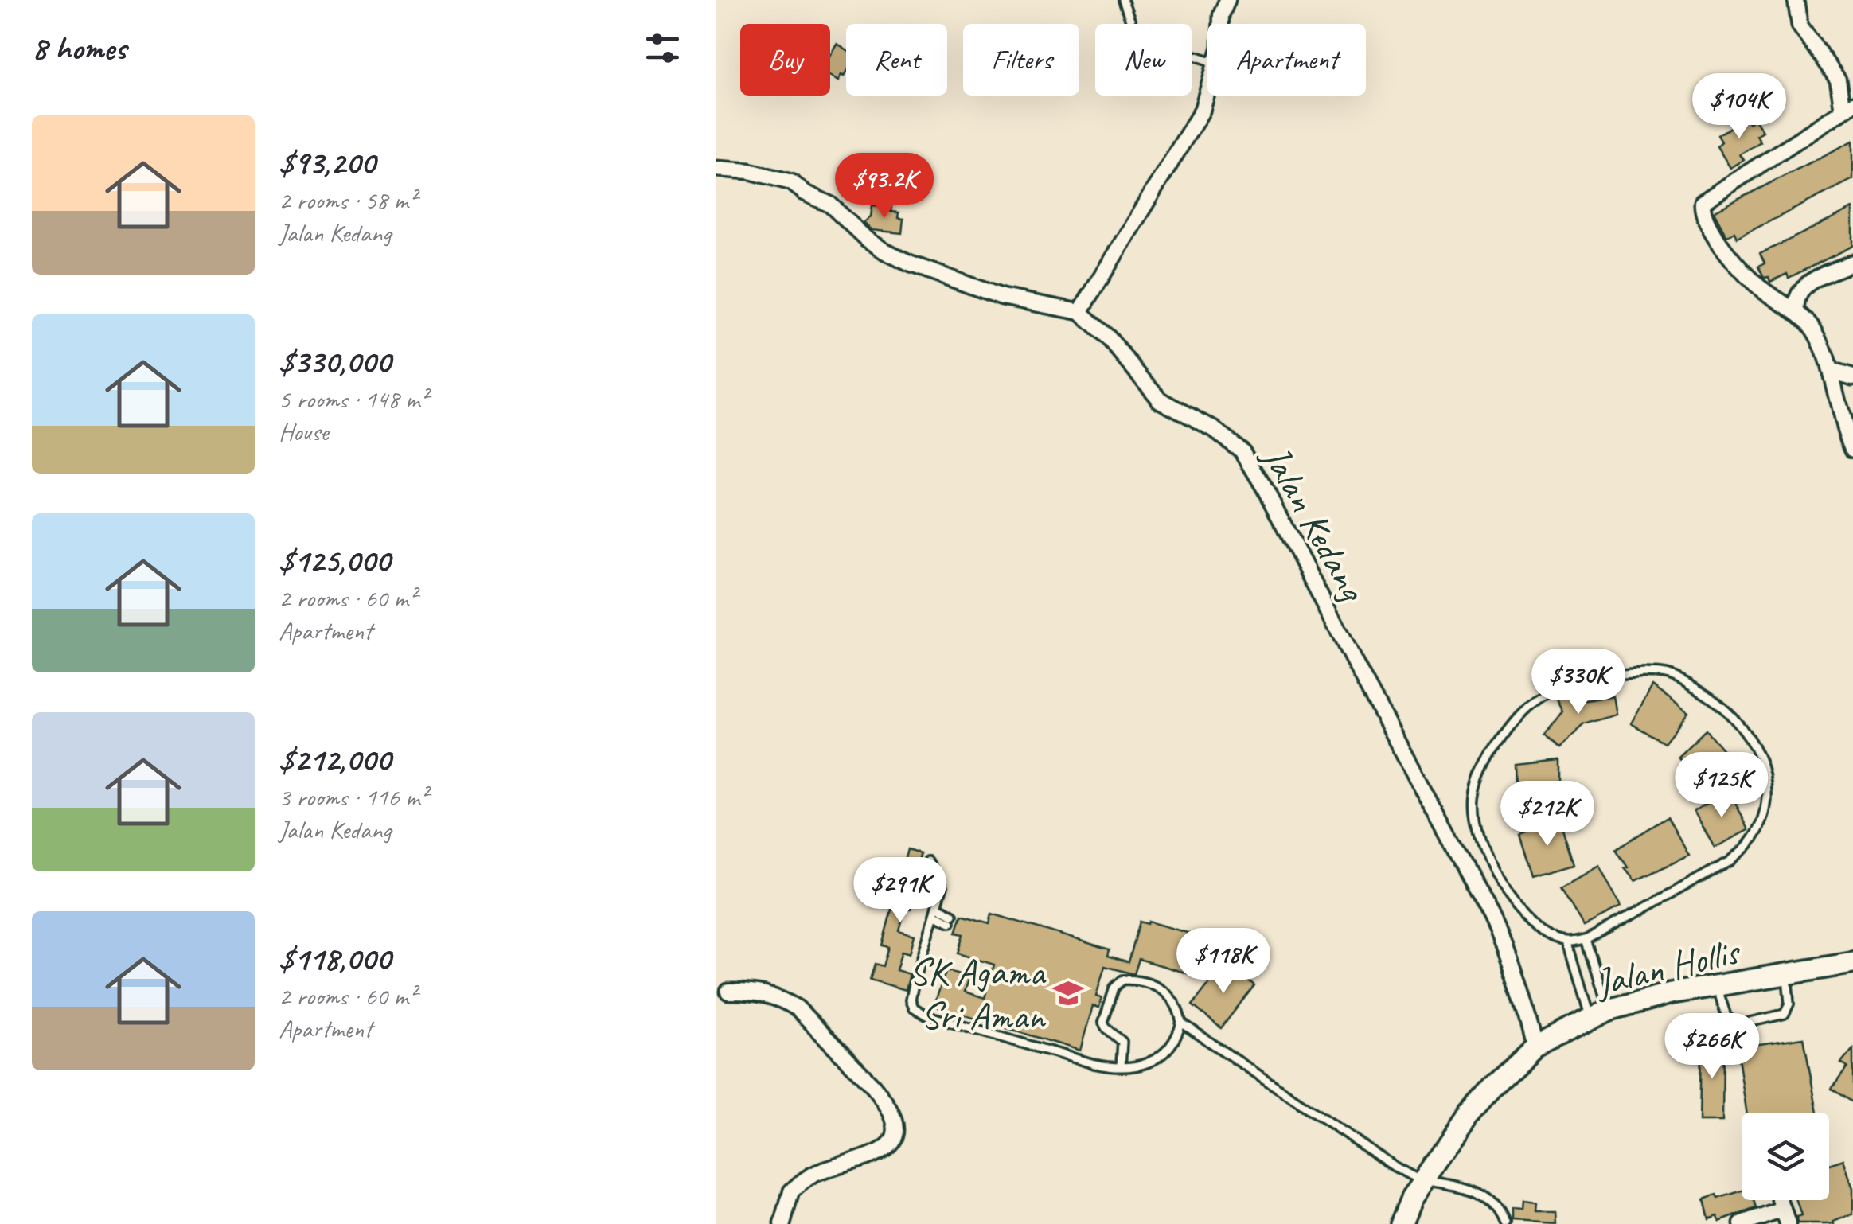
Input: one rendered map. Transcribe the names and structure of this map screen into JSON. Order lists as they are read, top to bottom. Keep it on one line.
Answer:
{"streets":{"main road":["Jalan Hollis"],"street":["Jalan Kedang"]},"crossings":[["Jalan Kedang","Jalan Hollis"]],"places":{"school or university":["SK Agama Sri Aman"]},"page":{"heading":"8 homes","chip":["Buy","Rent","Filters","New","Apartment"],"price":["$104K","$93.2K","$330K","$125K","$212K","$291K","$118K","$266K"],"list":[{"name":"$93,200","note":"2 rooms · 58 m² · Jalan Kedang"},{"name":"$330,000","note":"5 rooms · 148 m² · House"},{"name":"$125,000","note":"2 rooms · 60 m² · Apartment"},{"name":"$212,000","note":"3 rooms · 116 m² · Jalan Kedang"},{"name":"$118,000","note":"2 rooms · 60 m² · Apartment"}]}}
